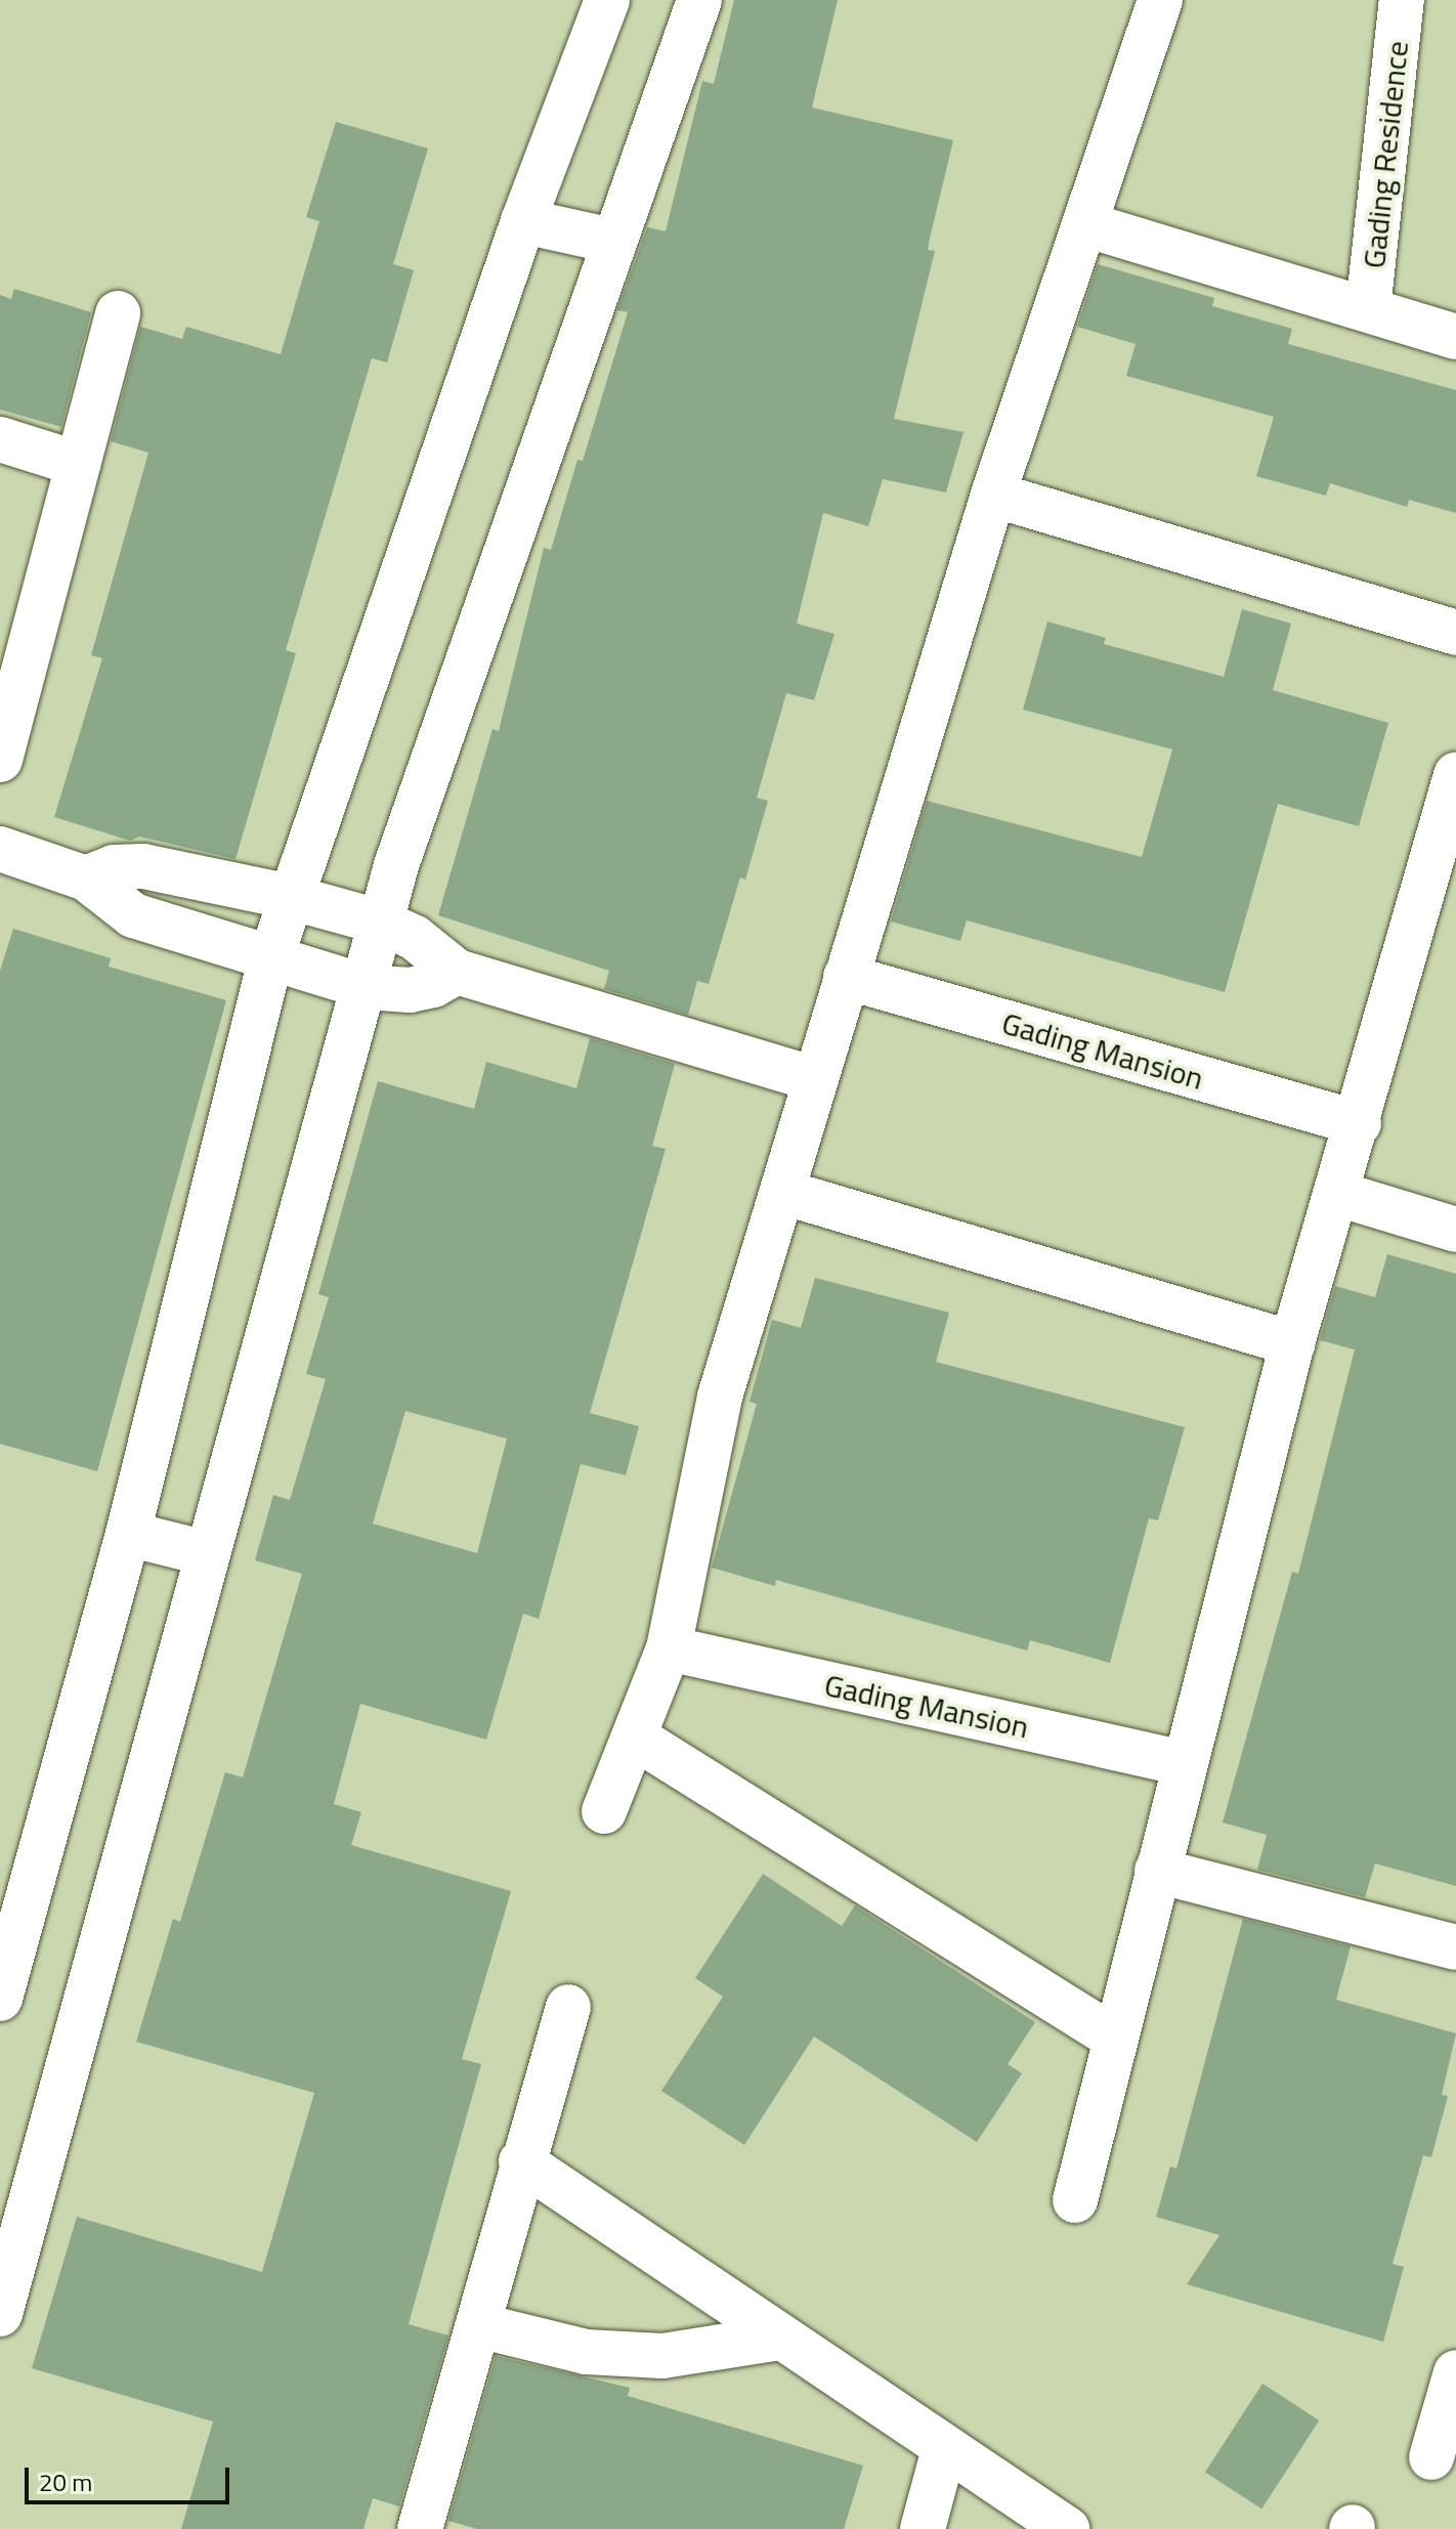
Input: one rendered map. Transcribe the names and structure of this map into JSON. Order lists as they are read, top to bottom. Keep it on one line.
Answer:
{"streets":{"street":["Gading Residence","Gading Mansion"]},"scale_bar":"20 m"}
